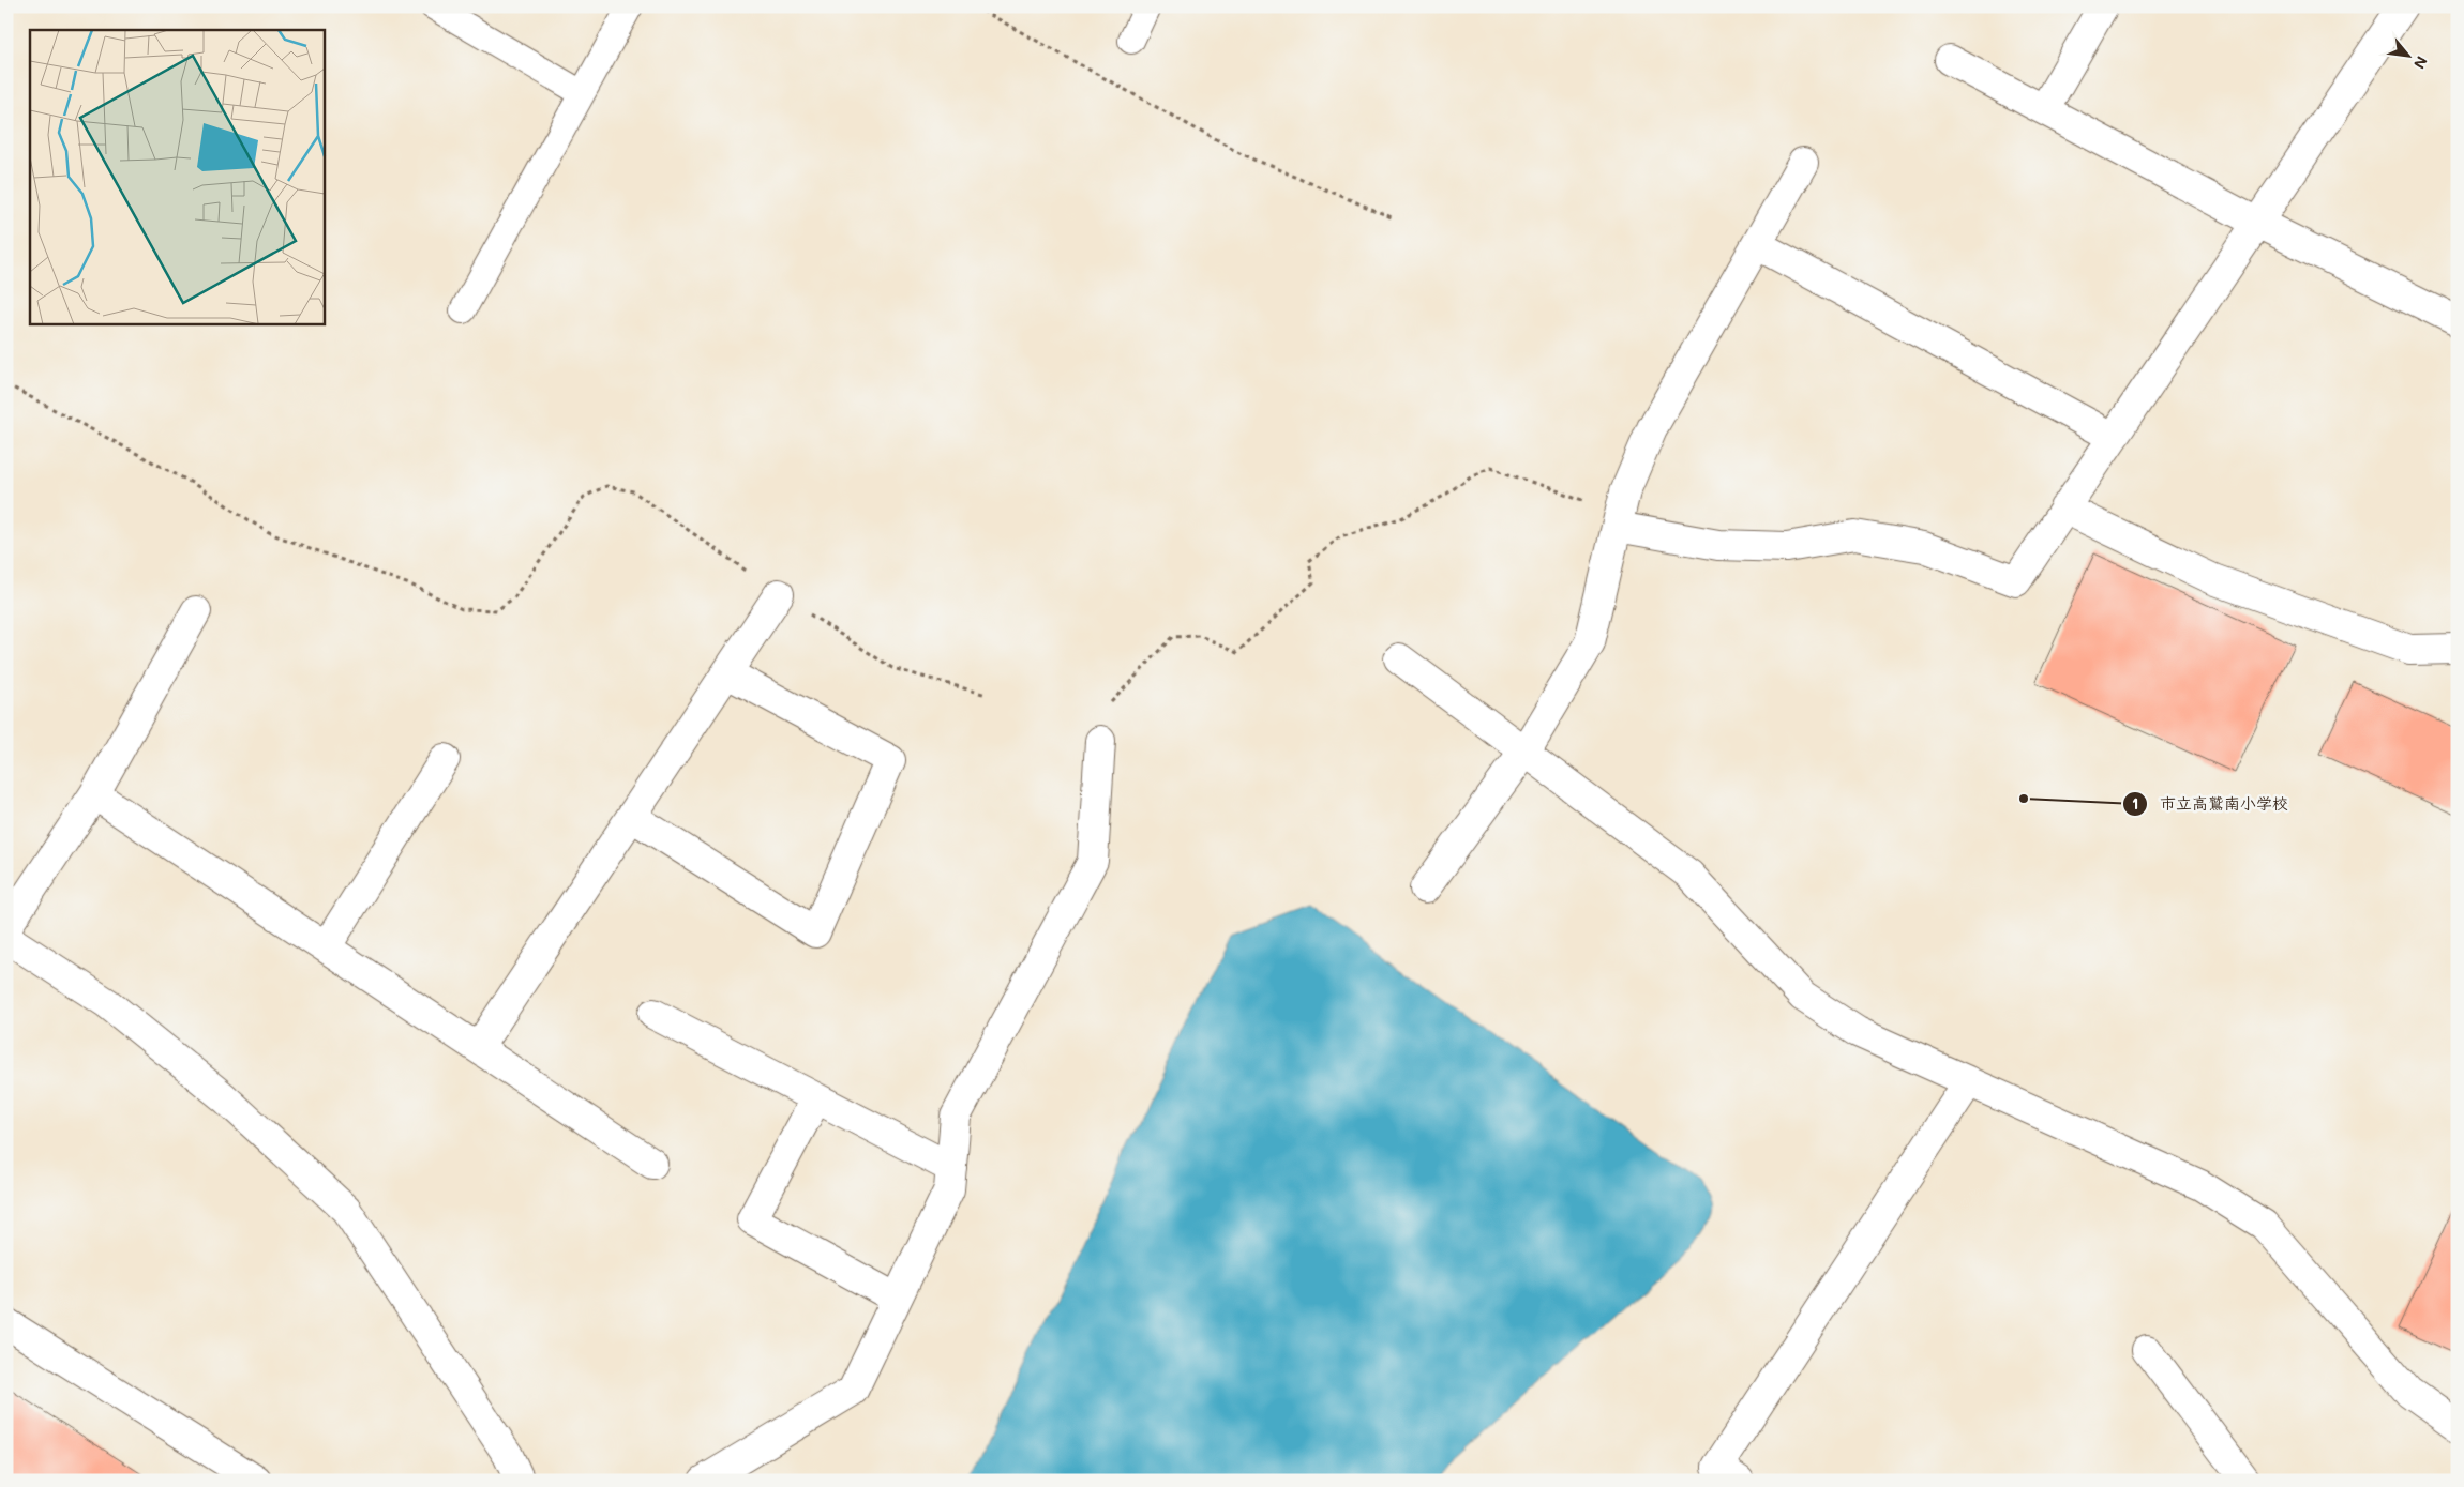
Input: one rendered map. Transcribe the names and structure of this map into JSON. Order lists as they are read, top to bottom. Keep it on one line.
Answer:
{"places":["市立高鷲南小学校"],"north":"bottom right"}
